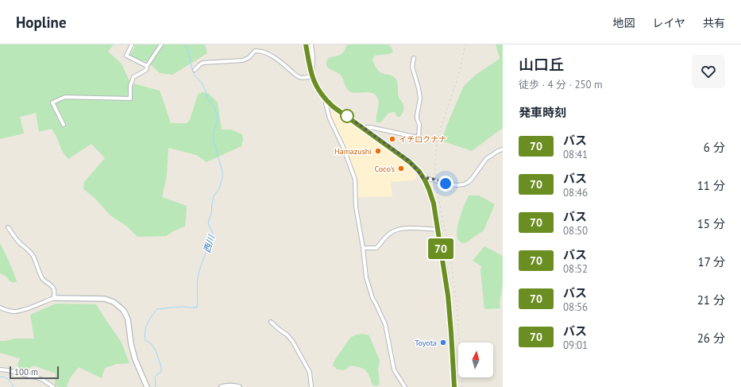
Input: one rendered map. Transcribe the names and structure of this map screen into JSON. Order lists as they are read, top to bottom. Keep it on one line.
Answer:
{"water":["西川"],"places":["イチロクナナ","Hamazushi","Coco's","Toyota"],"lines":["bus line 70"],"scale_bar":"100 m","north":"top","page":{"header":"Hopline","nav":["地図","レイヤ","共有"],"on_map":"70","heading":[["山口丘","徒歩 · 4 分 · 250 m"],"発車時刻"],"list":[{"mark":"70","name":"バス","note":"08:41","value":"6 分"},{"mark":"70","name":"バス","note":"08:46","value":"11 分"},{"mark":"70","name":"バス","note":"08:50","value":"15 分"},{"mark":"70","name":"バス","note":"08:52","value":"17 分"},{"mark":"70","name":"バス","note":"08:56","value":"21 分"},{"mark":"70","name":"バス","note":"09:01","value":"26 分"}],"scale":"100 m"}}
